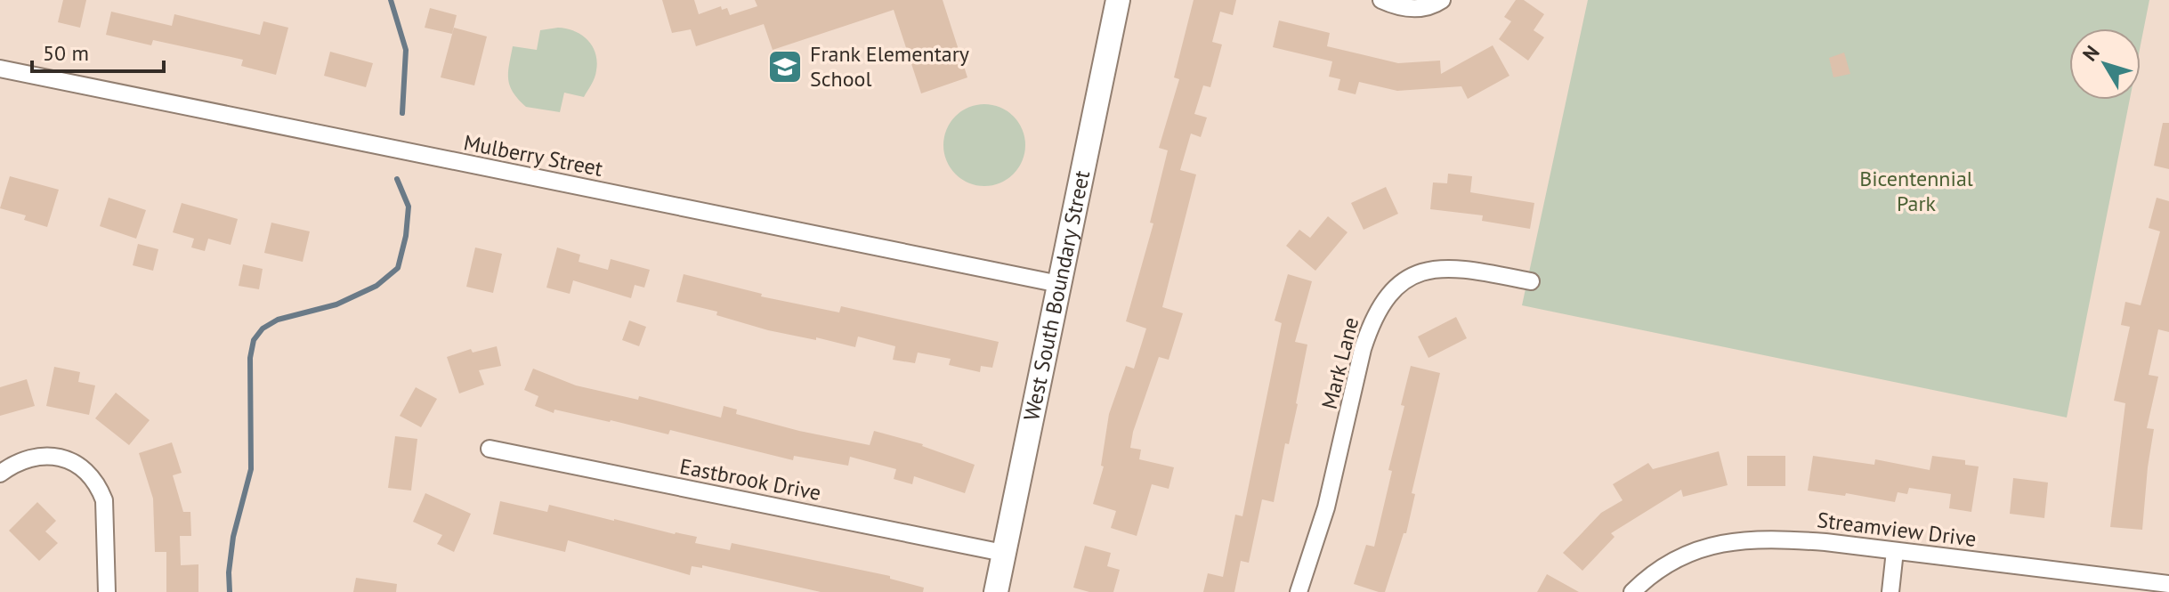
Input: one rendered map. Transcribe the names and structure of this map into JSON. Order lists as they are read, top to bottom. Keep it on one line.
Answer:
{"streets":{"street":["Mulberry Street","West South Boundary Street","Mark Lane","Eastbrook Drive","Streamview Drive"]},"crossings":[["Mulberry Street","West South Boundary Street"],["West South Boundary Street","Eastbrook Drive"]],"parks":["Bicentennial Park"],"places":{"school or university":["Frank Elementary School"]},"scale_bar":"50 m","north":"top left"}
